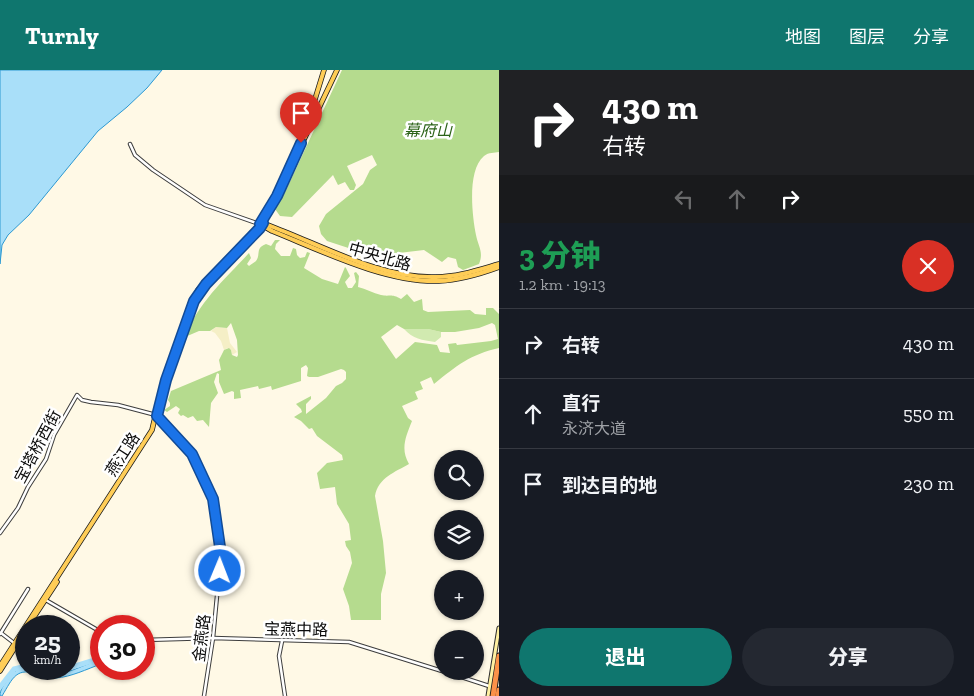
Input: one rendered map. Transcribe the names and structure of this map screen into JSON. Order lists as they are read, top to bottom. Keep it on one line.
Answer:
{"streets":{"main road":["中央北路","燕江路"],"street":["宝塔桥西街","宝燕中路","金燕路"]},"crossings":[["中央北路","燕江路"],["宝塔桥西街","燕江路"],["宝塔桥西街","金燕路"],["燕江路","金燕路"],["宝燕中路","金燕路"]],"parks":["幕府山"],"page":{"header":"Turnly","nav":["地图","图层","分享"],"turn":["430 m","右转"],"heading":["3 分钟","1.2 km · 19:13"],"list":[{"name":"右转","value":"430 m"},{"name":"直行","note":"永济大道","value":"550 m"},{"name":"到达目的地","value":"230 m"}],"map_buttons":["+","−"],"speed":"25 km/h","limit":"30","buttons":["退出","分享"]}}
